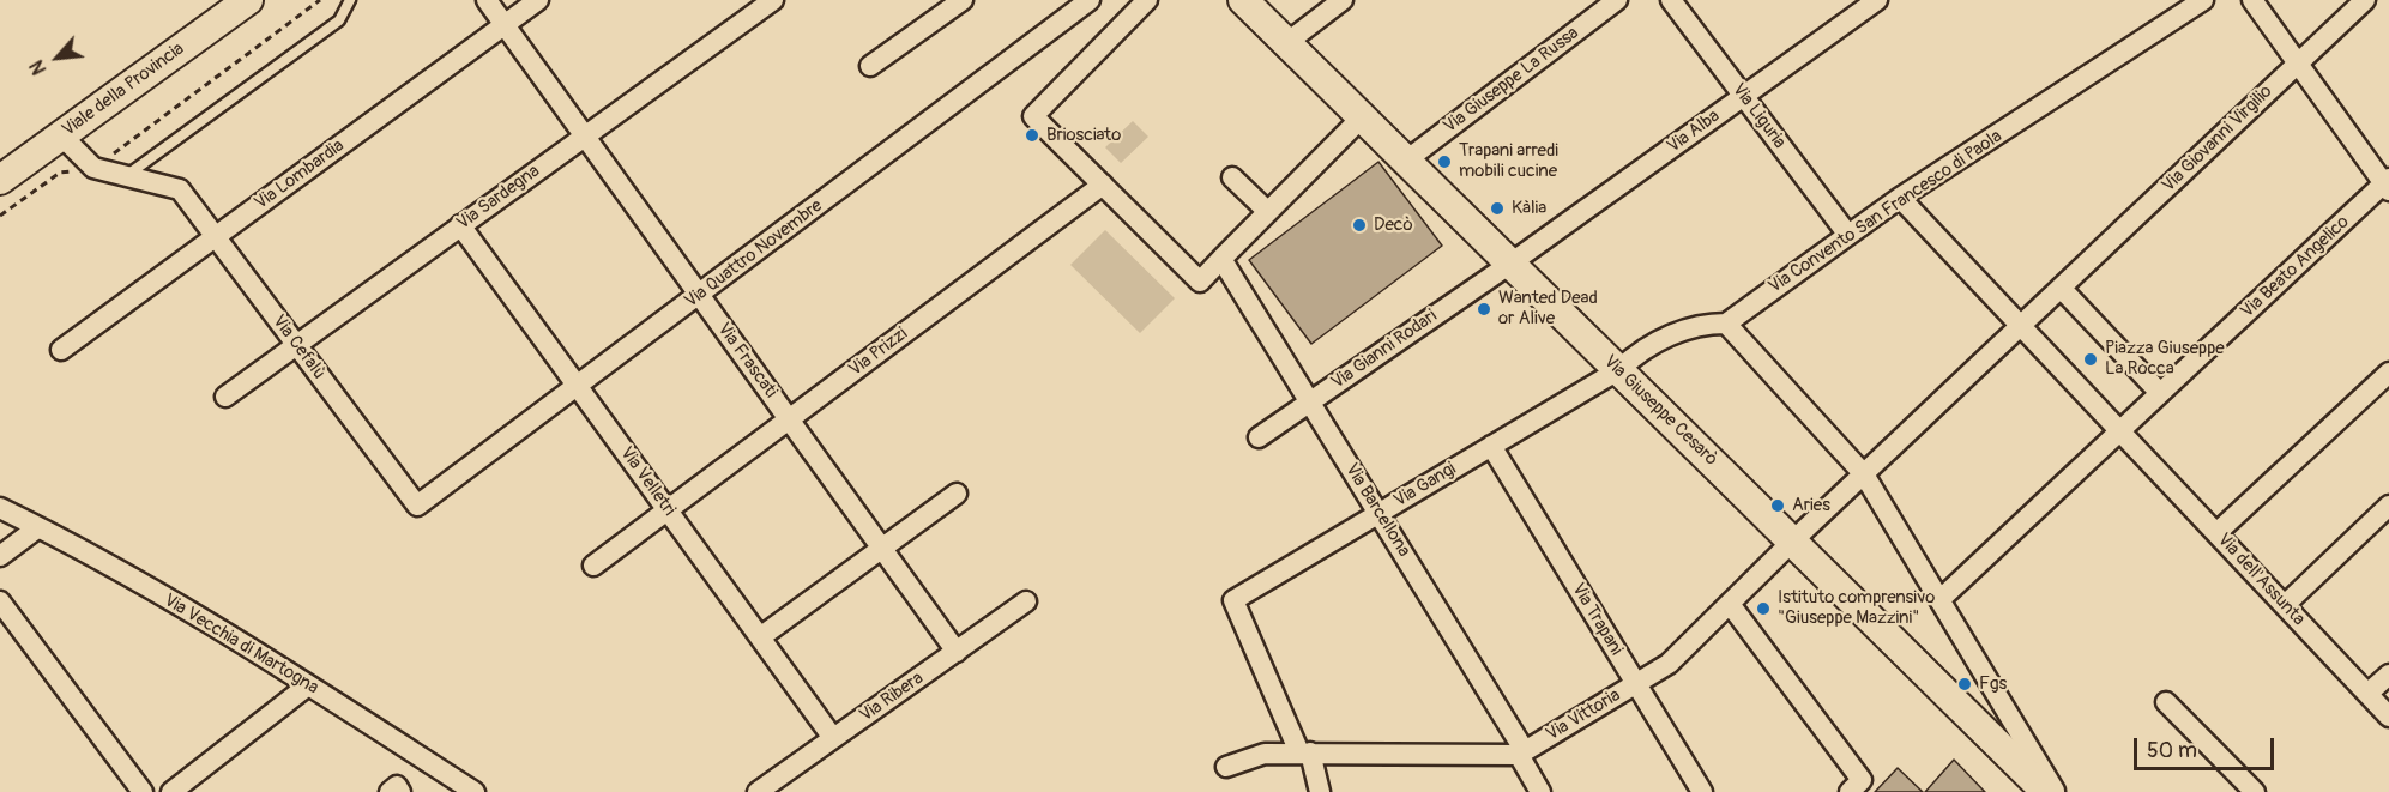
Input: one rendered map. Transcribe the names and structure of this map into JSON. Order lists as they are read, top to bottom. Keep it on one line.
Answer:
{"streets":{"street":["Via Giuseppe La Russa","Viale della Provincia","Via Liguria","Via Alba","Via Giovanni Virgilio","Via Lombardia","Via Sardegna","Via Convento San Francesco di Paola","Via Quattro Novembre","Via Beato Angelico","Via Cefalù","Via Gianni Rodari","Via Prizzi","Via Frascati","Via Giuseppe Cesarò","Via Velletri","Via Gangi","Via Barcellona","Via dell'Assunta","Via Trapani","Via Vecchia di Martogna","Via Ribera","Via Vittoria"]},"crossings":[["Via Giuseppe La Russa","Via Giuseppe Cesarò"],["Via Liguria","Via Alba"],["Via Liguria","Via Convento San Francesco di Paola"],["Via Alba","Via Gianni Rodari"],["Via Alba","Via Giuseppe Cesarò"],["Via Giovanni Virgilio","Via dell'Assunta"],["Via Lombardia","Via Cefalù"],["Via Lombardia","Via Frascati"],["Via Sardegna","Via Cefalù"],["Via Sardegna","Via Frascati"],["Via Sardegna","Via Velletri"],["Via Convento San Francesco di Paola","Via Gangi"],["Via Quattro Novembre","Via Cefalù"],["Via Quattro Novembre","Via Frascati"],["Via Quattro Novembre","Via Velletri"],["Via Beato Angelico","Via dell'Assunta"],["Via Gianni Rodari","Via Giuseppe Cesarò"],["Via Gianni Rodari","Via Barcellona"],["Via Prizzi","Via Frascati"],["Via Prizzi","Via Velletri"],["Via Frascati","Via Ribera"],["Via Giuseppe Cesarò","Via Gangi"],["Via Giuseppe Cesarò","Via Vittoria"],["Via Velletri","Via Ribera"],["Via Gangi","Via Barcellona"],["Via Gangi","Via Trapani"],["Via Barcellona","Via Vittoria"],["Via Trapani","Via Vittoria"]],"places":["Briosciato","Trapani arredi mobili cucine","Kàlia","Decò","Wanted Dead or Alive","Piazza Giuseppe La Rocca","Aries","Istituto comprensivo \"Giuseppe Mazzini\"","Fgs"],"scale_bar":"50 m","north":"bottom left"}
